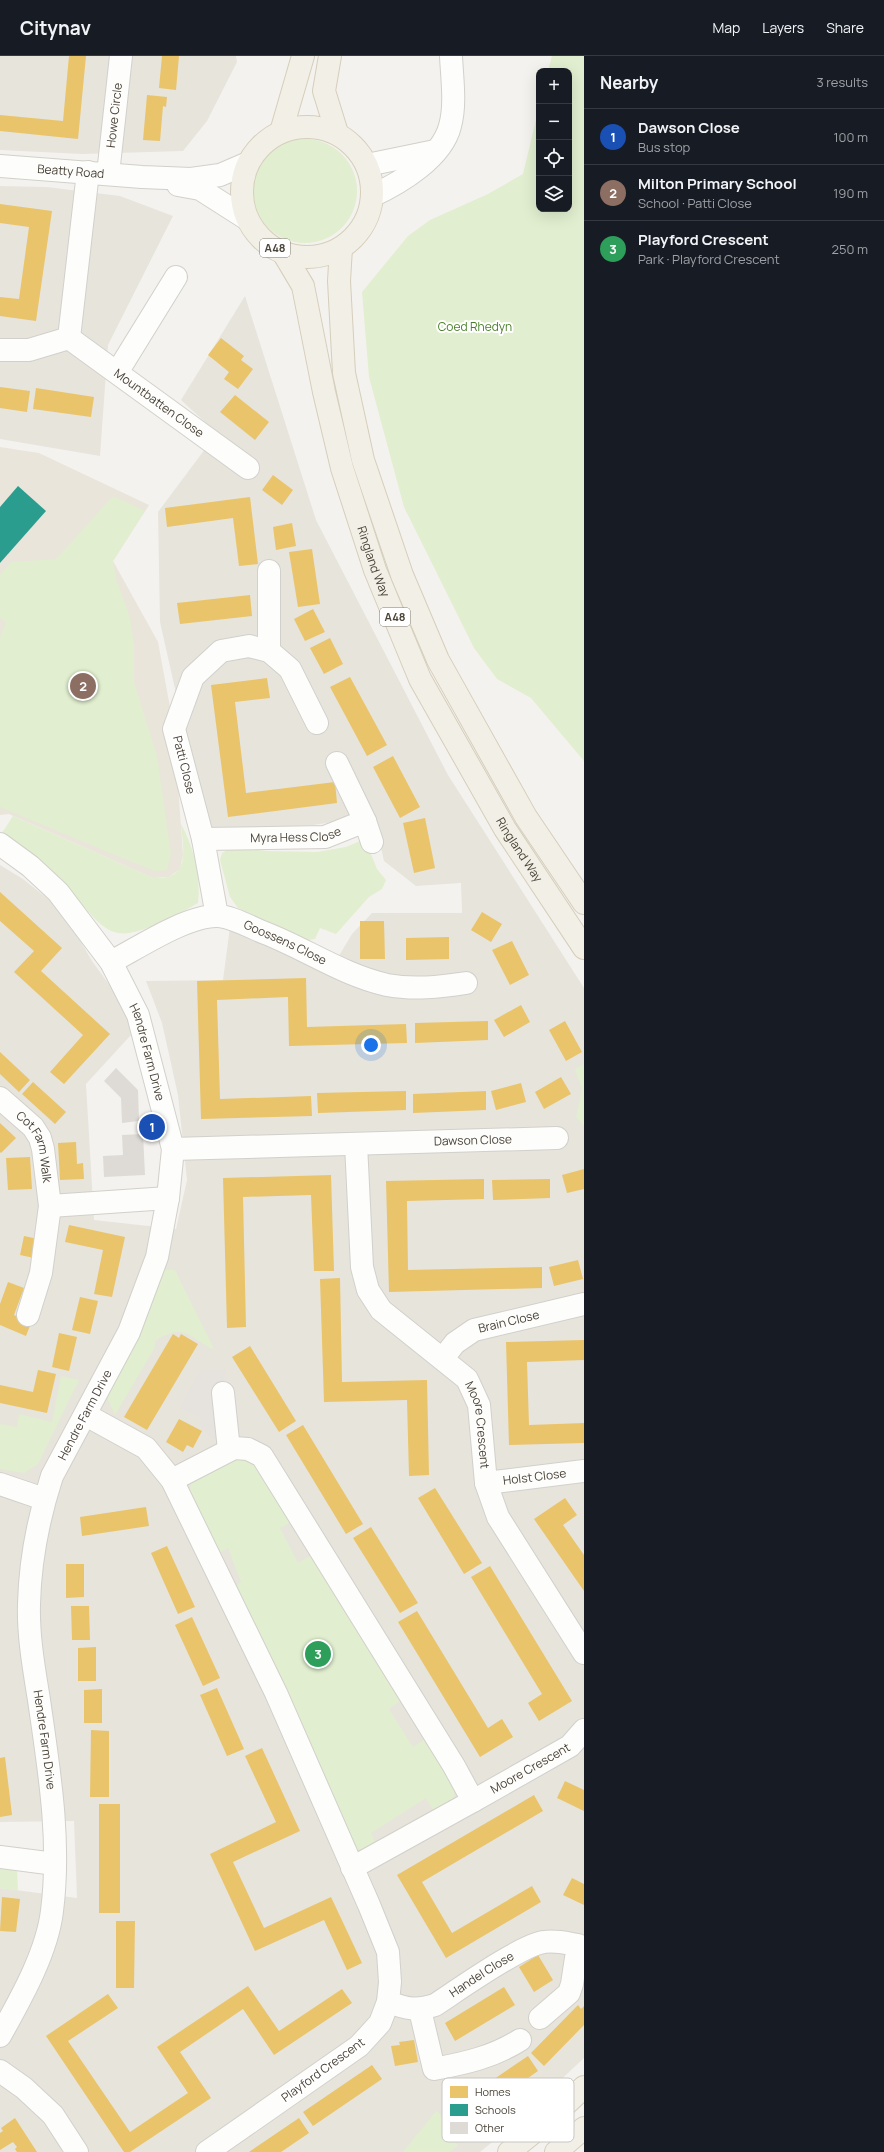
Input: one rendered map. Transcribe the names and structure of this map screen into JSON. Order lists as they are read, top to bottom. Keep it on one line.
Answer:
{"streets":{"main road":["A48","Ringland Way"],"street":["Howe Circle","Beatty Road","Mountbatten Close","Patti Close","Myra Hess Close","Goossens Close","Hendre Farm Drive","Dawson Close","Cot Farm Walk","Brain Close","Moore Crescent","Holst Close","Handel Close","Playford Crescent"]},"crossings":[["Howe Circle","Beatty Road"],["Beatty Road","A48"],["Beatty Road","Ringland Way"],["A48","Ringland Way"],["Patti Close","Myra Hess Close"],["Patti Close","Goossens Close"],["Hendre Farm Drive","Dawson Close"],["Hendre Farm Drive","Playford Crescent"],["Dawson Close","Moore Crescent"],["Brain Close","Moore Crescent"],["Moore Crescent","Holst Close"]],"parks":["Coed Rhedyn"],"legend":["Homes","Schools","Other"],"page":{"header":"Citynav","nav":["Map","Layers","Share"],"heading":["Nearby","3 results"],"map_buttons":["+","−"],"list":[{"mark":"1","name":"Dawson Close","note":"Bus stop","value":"100 m"},{"mark":"2","name":"Milton Primary School","note":"School · Patti Close","value":"190 m"},{"mark":"3","name":"Playford Crescent","note":"Park · Playford Crescent","value":"250 m"}],"pins":["2","1","3"]}}
